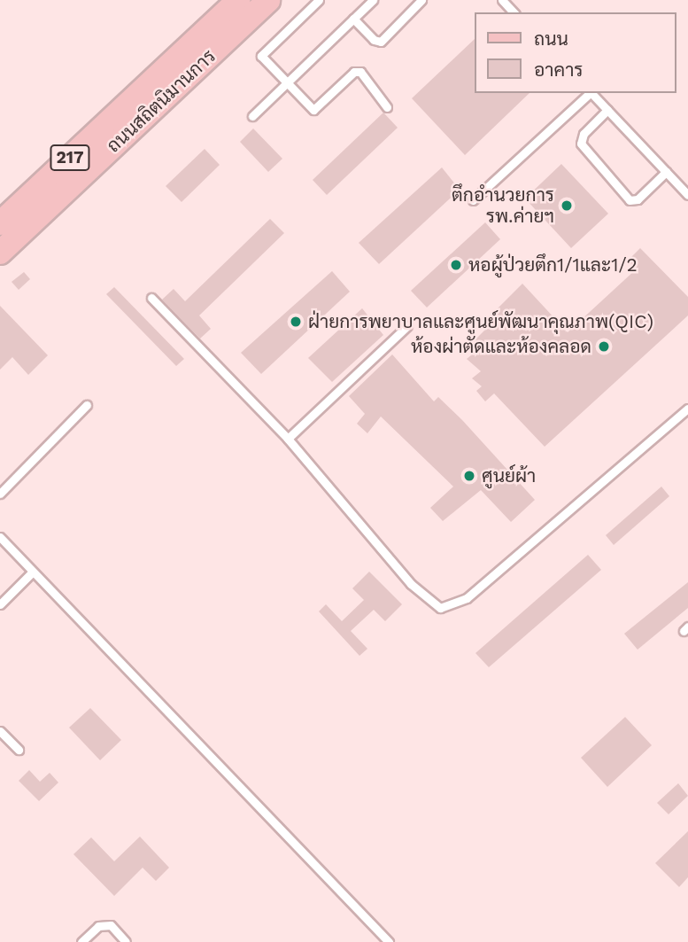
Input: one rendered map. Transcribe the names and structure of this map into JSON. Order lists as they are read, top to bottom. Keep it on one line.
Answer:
{"streets":{"main road":["ถนนสถิตนิมานการ","217"]},"places":["ตึกอำนวยการ รพ.ค่ายฯ","หอผู้ป่วยตึก1/1และ1/2","ฝ่ายการพยาบาลและศูนย์พัฒนาคุณภาพ(QIC)","ห้องผ่าตัดและห้องคลอด","ศูนย์ผ้า"],"legend":["ถนน","อาคาร"]}
